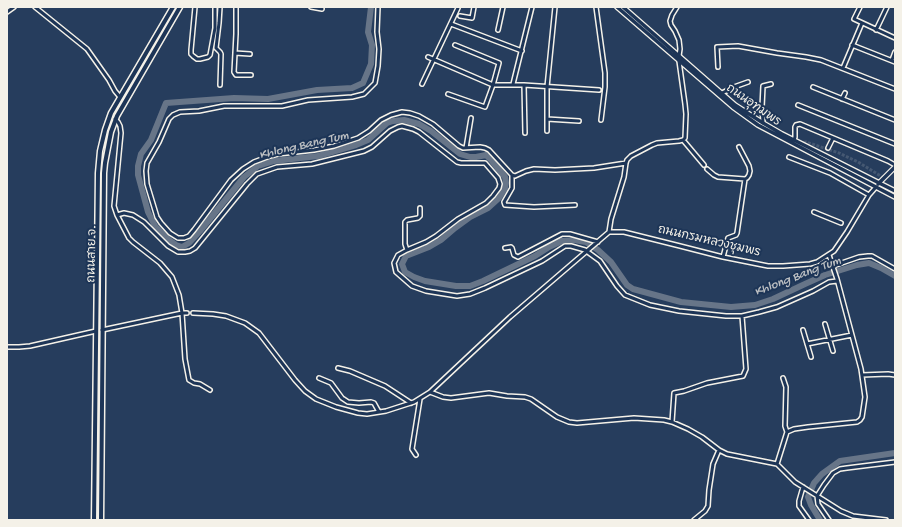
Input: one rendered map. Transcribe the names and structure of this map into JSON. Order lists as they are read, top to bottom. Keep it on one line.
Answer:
{"streets":{"main road":["ถนนสาย จ."],"street":["ถนนอุทุมพร","ถนนกรมหลวงชุมพร"]},"crossings":[["ถนนอุทุมพร","ถนนกรมหลวงชุมพร"]],"water":["Khlong Bang Tum"]}
